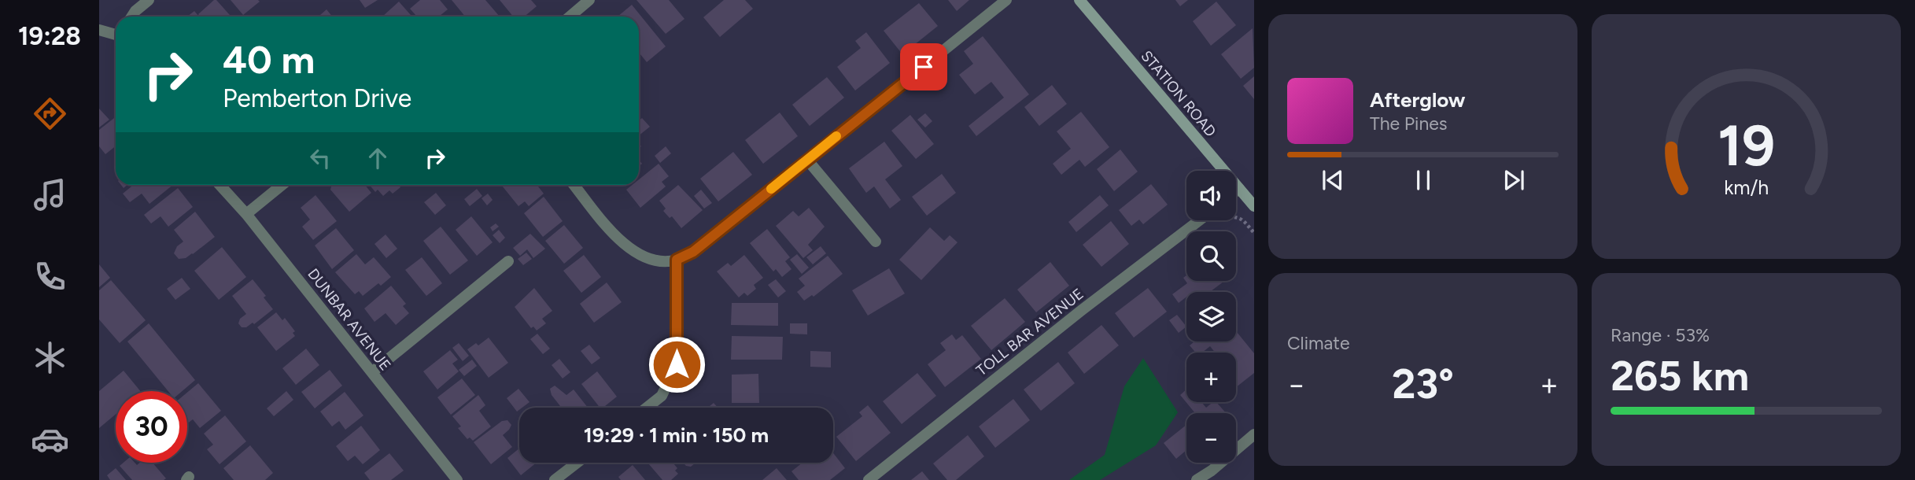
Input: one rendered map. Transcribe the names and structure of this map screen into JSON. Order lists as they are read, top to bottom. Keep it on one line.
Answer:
{"streets":{"main road":["STATION ROAD"],"street":["DUNBAR AVENUE","TOLL BAR AVENUE"]},"page":{"tabs":"19:28","turn":["40 m","Pemberton Drive"],"song":["Afterglow","The Pines"],"map_buttons":["+","−"],"tile":["Climate",["Range · 53%","265 km"]],"heat":["−","23°","+"],"limit":"30","trip":"19:29 · 1 min · 150 m","gauge":["19","km/h"]}}
